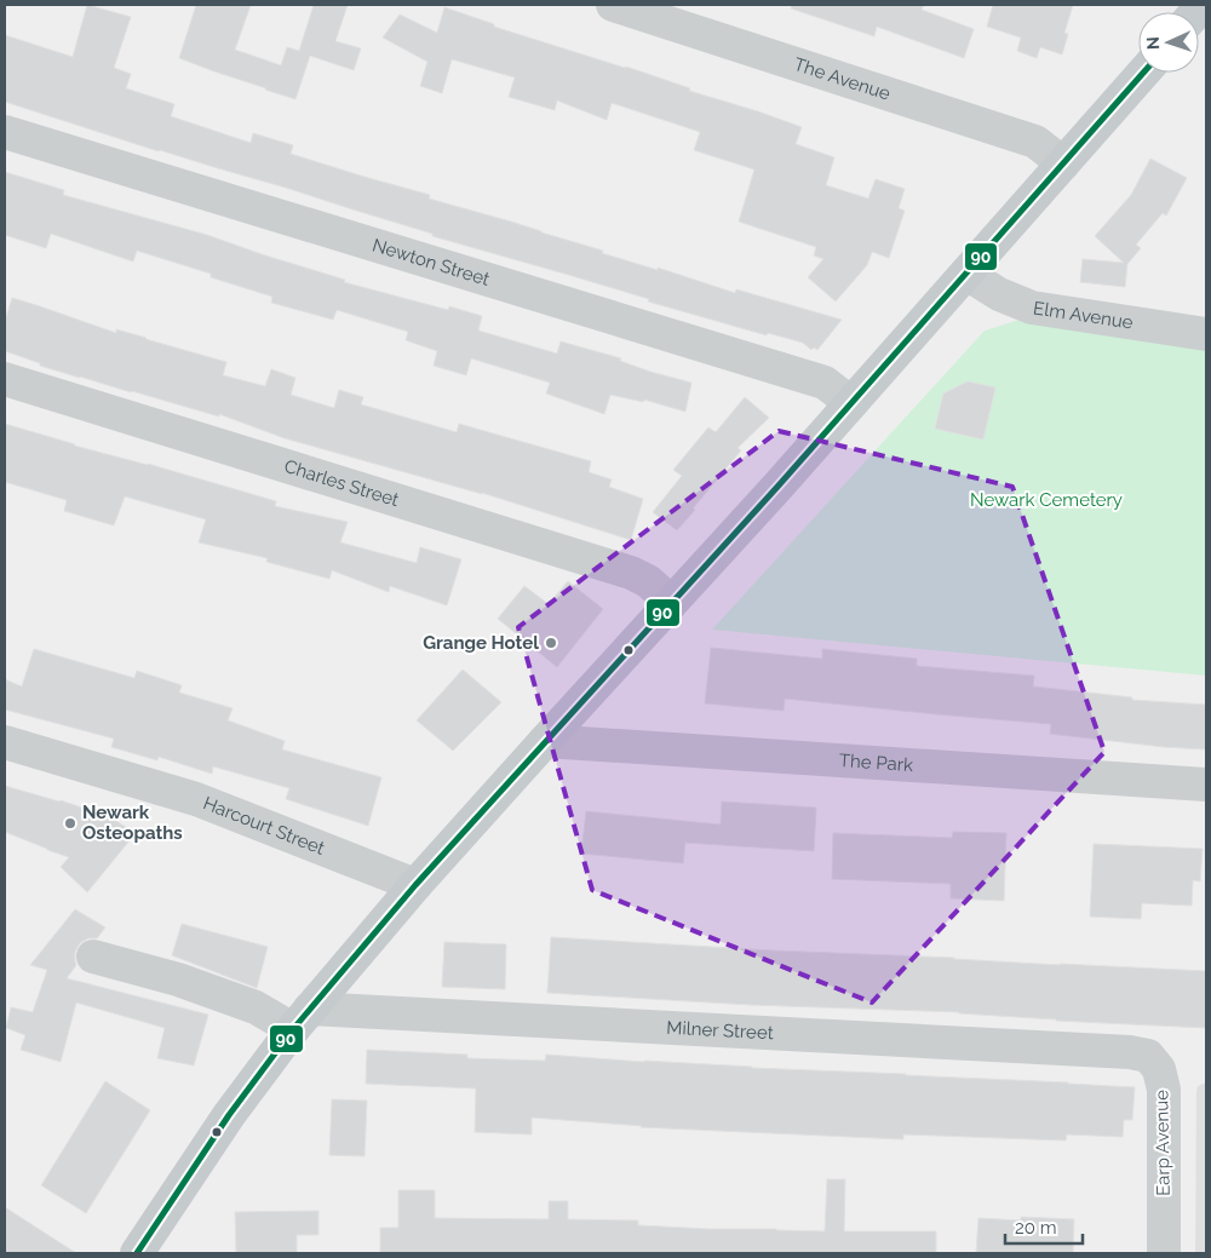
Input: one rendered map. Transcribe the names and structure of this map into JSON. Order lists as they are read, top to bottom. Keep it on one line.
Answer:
{"streets":{"street":["The Avenue","Newton Street","Elm Avenue","Charles Street","The Park","Harcourt Street","Milner Street","Earp Avenue"]},"crossings":[["Milner Street","Earp Avenue"]],"parks":["Newark Cemetery"],"places":["Grange Hotel","Newark Osteopaths"],"lines":["transit line 90"],"scale_bar":"20 m","north":"left"}
